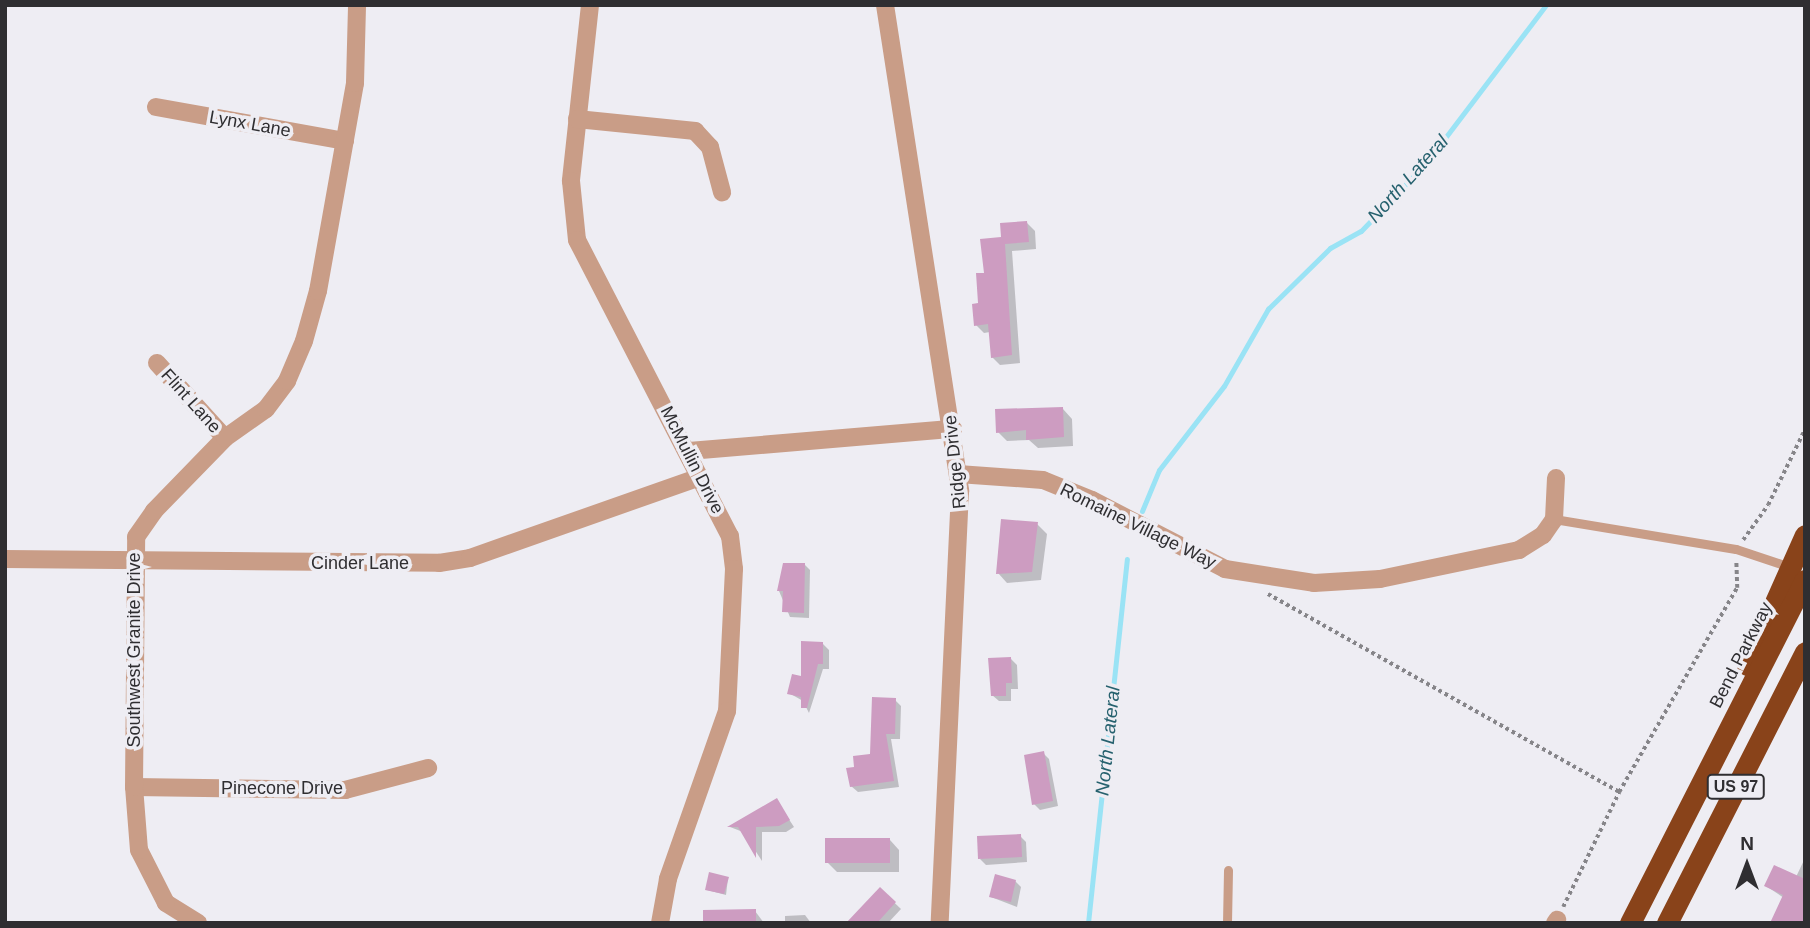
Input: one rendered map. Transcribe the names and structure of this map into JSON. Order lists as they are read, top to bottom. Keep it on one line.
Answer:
{"streets":{"highway":["US 97"],"street":["Lynx Lane","Flint Lane","McMullin Drive","Ridge Drive","Romaine Village Way","Cinder Lane","Southwest Granite Drive","Pinecone Drive"]},"crossings":[["Lynx Lane","Southwest Granite Drive"],["Flint Lane","Southwest Granite Drive"],["McMullin Drive","Cinder Lane"],["Ridge Drive","Romaine Village Way"],["Cinder Lane","Southwest Granite Drive"],["Southwest Granite Drive","Pinecone Drive"]],"water":["North Lateral"],"north":"top"}
